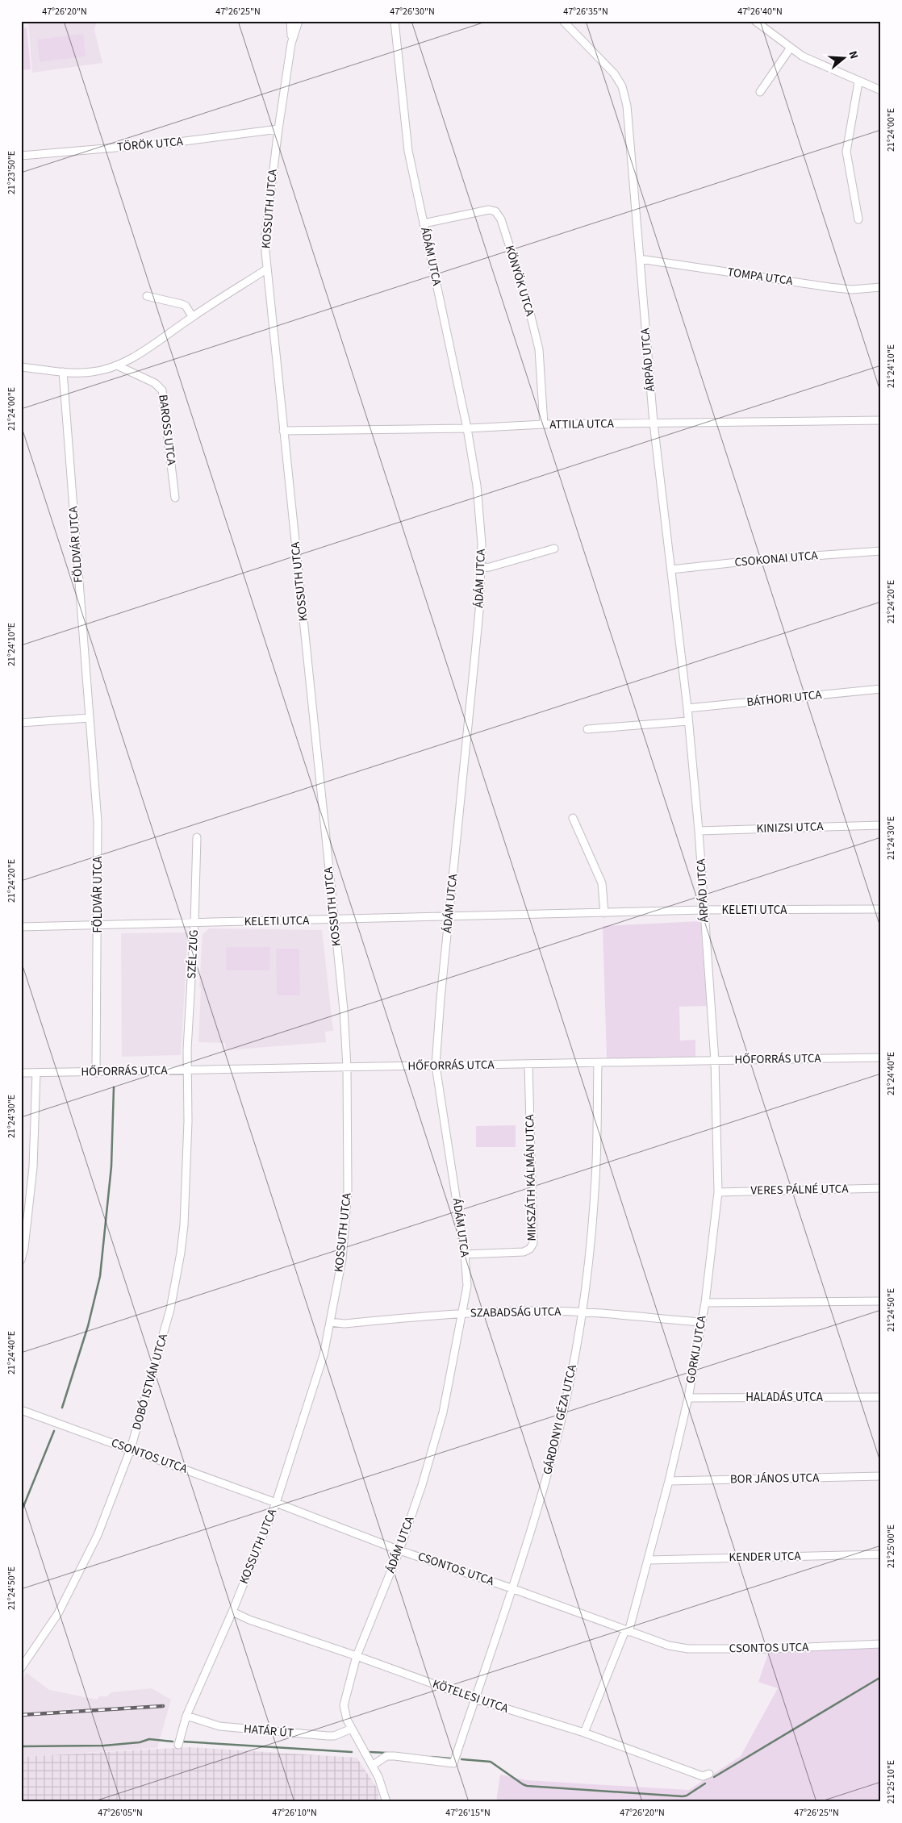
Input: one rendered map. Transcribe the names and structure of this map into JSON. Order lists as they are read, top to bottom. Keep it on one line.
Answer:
{"streets":{"street":["TÖRÖK UTCA","KOSSUTH UTCA","ÁDÁM UTCA","TOMPA UTCA","KÖNYÖK UTCA","ÁRPÁD UTCA","ATTILA UTCA","BAROSS UTCA","FÖLDVÁR UTCA","CSOKONAI UTCA","BÁTHORI UTCA","KINIZSI UTCA","KELETI UTCA","SZÉL ZUG","HŐFORRÁS UTCA","MIKSZÁTH KÁLMÁN UTCA","VERES PÁLNÉ UTCA","SZABADSÁG UTCA","GORKIJ UTCA","DOBÓ ISTVÁN UTCA","HALADÁS UTCA","GÁRDONYI GÉZA UTCA","CSONTOS UTCA","BOR JÁNOS UTCA","KENDER UTCA","KÖTELESI UTCA","HATÁR ÚT"]},"crossings":[["TÖRÖK UTCA","KOSSUTH UTCA"],["KOSSUTH UTCA","ATTILA UTCA"],["KOSSUTH UTCA","KELETI UTCA"],["KOSSUTH UTCA","HŐFORRÁS UTCA"],["KOSSUTH UTCA","SZABADSÁG UTCA"],["KOSSUTH UTCA","CSONTOS UTCA"],["KOSSUTH UTCA","KÖTELESI UTCA"],["KOSSUTH UTCA","HATÁR ÚT"],["ÁDÁM UTCA","KÖNYÖK UTCA"],["ÁDÁM UTCA","ATTILA UTCA"],["ÁDÁM UTCA","KELETI UTCA"],["ÁDÁM UTCA","HŐFORRÁS UTCA"],["ÁDÁM UTCA","MIKSZÁTH KÁLMÁN UTCA"],["ÁDÁM UTCA","SZABADSÁG UTCA"],["ÁDÁM UTCA","GÁRDONYI GÉZA UTCA"],["ÁDÁM UTCA","CSONTOS UTCA"],["ÁDÁM UTCA","KÖTELESI UTCA"],["ÁDÁM UTCA","HATÁR ÚT"],["TOMPA UTCA","ÁRPÁD UTCA"],["KÖNYÖK UTCA","ATTILA UTCA"],["ÁRPÁD UTCA","ATTILA UTCA"],["ÁRPÁD UTCA","CSOKONAI UTCA"],["ÁRPÁD UTCA","BÁTHORI UTCA"],["ÁRPÁD UTCA","KINIZSI UTCA"],["ÁRPÁD UTCA","KELETI UTCA"],["ÁRPÁD UTCA","HŐFORRÁS UTCA"],["ÁRPÁD UTCA","GORKIJ UTCA"],["FÖLDVÁR UTCA","KELETI UTCA"],["FÖLDVÁR UTCA","HŐFORRÁS UTCA"],["KELETI UTCA","SZÉL ZUG"],["SZÉL ZUG","HŐFORRÁS UTCA"],["SZÉL ZUG","DOBÓ ISTVÁN UTCA"],["HŐFORRÁS UTCA","MIKSZÁTH KÁLMÁN UTCA"],["HŐFORRÁS UTCA","GORKIJ UTCA"],["HŐFORRÁS UTCA","DOBÓ ISTVÁN UTCA"],["HŐFORRÁS UTCA","GÁRDONYI GÉZA UTCA"],["VERES PÁLNÉ UTCA","GORKIJ UTCA"],["SZABADSÁG UTCA","GORKIJ UTCA"],["SZABADSÁG UTCA","GÁRDONYI GÉZA UTCA"],["GORKIJ UTCA","HALADÁS UTCA"],["GORKIJ UTCA","CSONTOS UTCA"],["GORKIJ UTCA","BOR JÁNOS UTCA"],["GORKIJ UTCA","KENDER UTCA"],["GORKIJ UTCA","KÖTELESI UTCA"],["DOBÓ ISTVÁN UTCA","CSONTOS UTCA"],["GÁRDONYI GÉZA UTCA","CSONTOS UTCA"],["GÁRDONYI GÉZA UTCA","KÖTELESI UTCA"]],"north":"right","coordinates":["47°26'20\"N","47°26'25\"N","47°26'30\"N","47°26'35\"N","47°26'40\"N","21°24'00\"E","21°23'50\"E","21°24'10\"E","21°24'20\"E","21°24'30\"E","21°24'40\"E","21°24'50\"E","21°25'00\"E","21°25'10\"E","47°26'05\"N","47°26'10\"N","47°26'15\"N"]}
